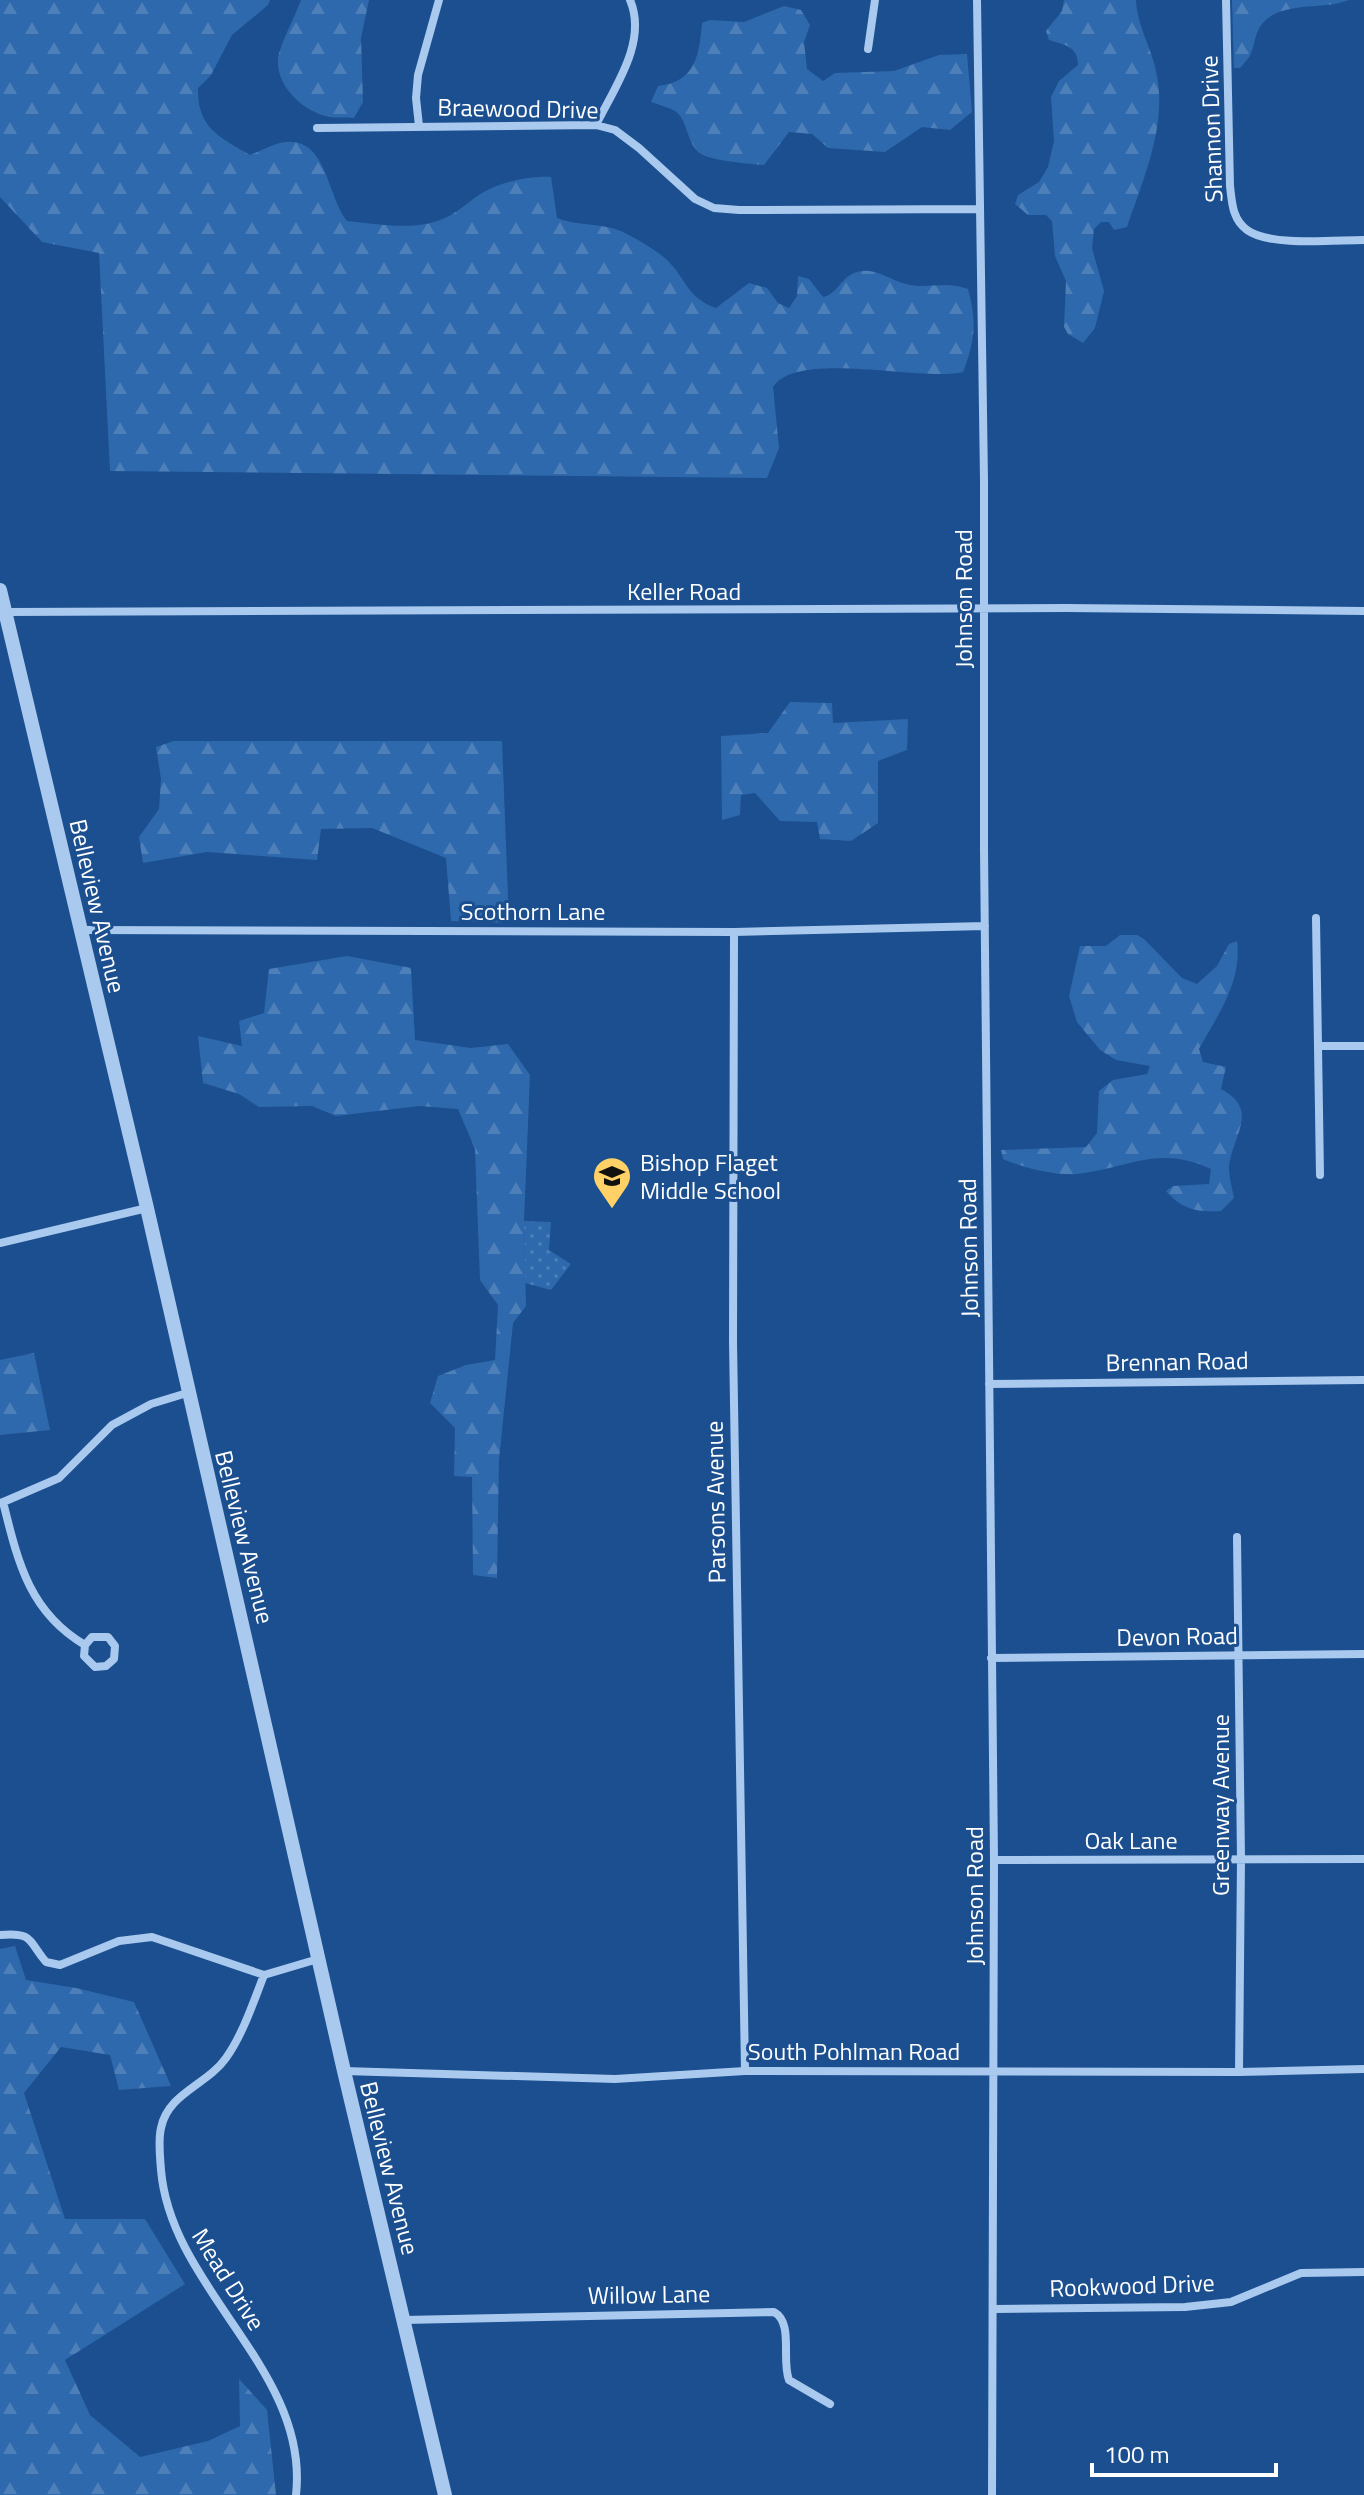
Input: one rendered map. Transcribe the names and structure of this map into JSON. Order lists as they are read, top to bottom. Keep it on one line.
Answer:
{"streets":{"street":["Braewood Drive","Shannon Drive","Keller Road","Johnson Road","Belleview Avenue","Scothorn Lane","Brennan Road","Parsons Avenue","Devon Road","Greenway Avenue","Oak Lane","South Pohlman Road","Mead Drive","Rookwood Drive","Willow Lane"]},"crossings":[["Braewood Drive","Johnson Road"],["Keller Road","Johnson Road"],["Keller Road","Belleview Avenue"],["Johnson Road","Scothorn Lane"],["Johnson Road","Brennan Road"],["Johnson Road","Devon Road"],["Johnson Road","Oak Lane"],["Johnson Road","South Pohlman Road"],["Johnson Road","Rookwood Drive"],["Belleview Avenue","Scothorn Lane"],["Belleview Avenue","South Pohlman Road"],["Belleview Avenue","Willow Lane"],["Scothorn Lane","Parsons Avenue"],["Parsons Avenue","South Pohlman Road"],["Devon Road","Greenway Avenue"],["Greenway Avenue","Oak Lane"],["Greenway Avenue","South Pohlman Road"]],"places":{"school or university":["Bishop Flaget Middle School"]},"scale_bar":"100 m"}
